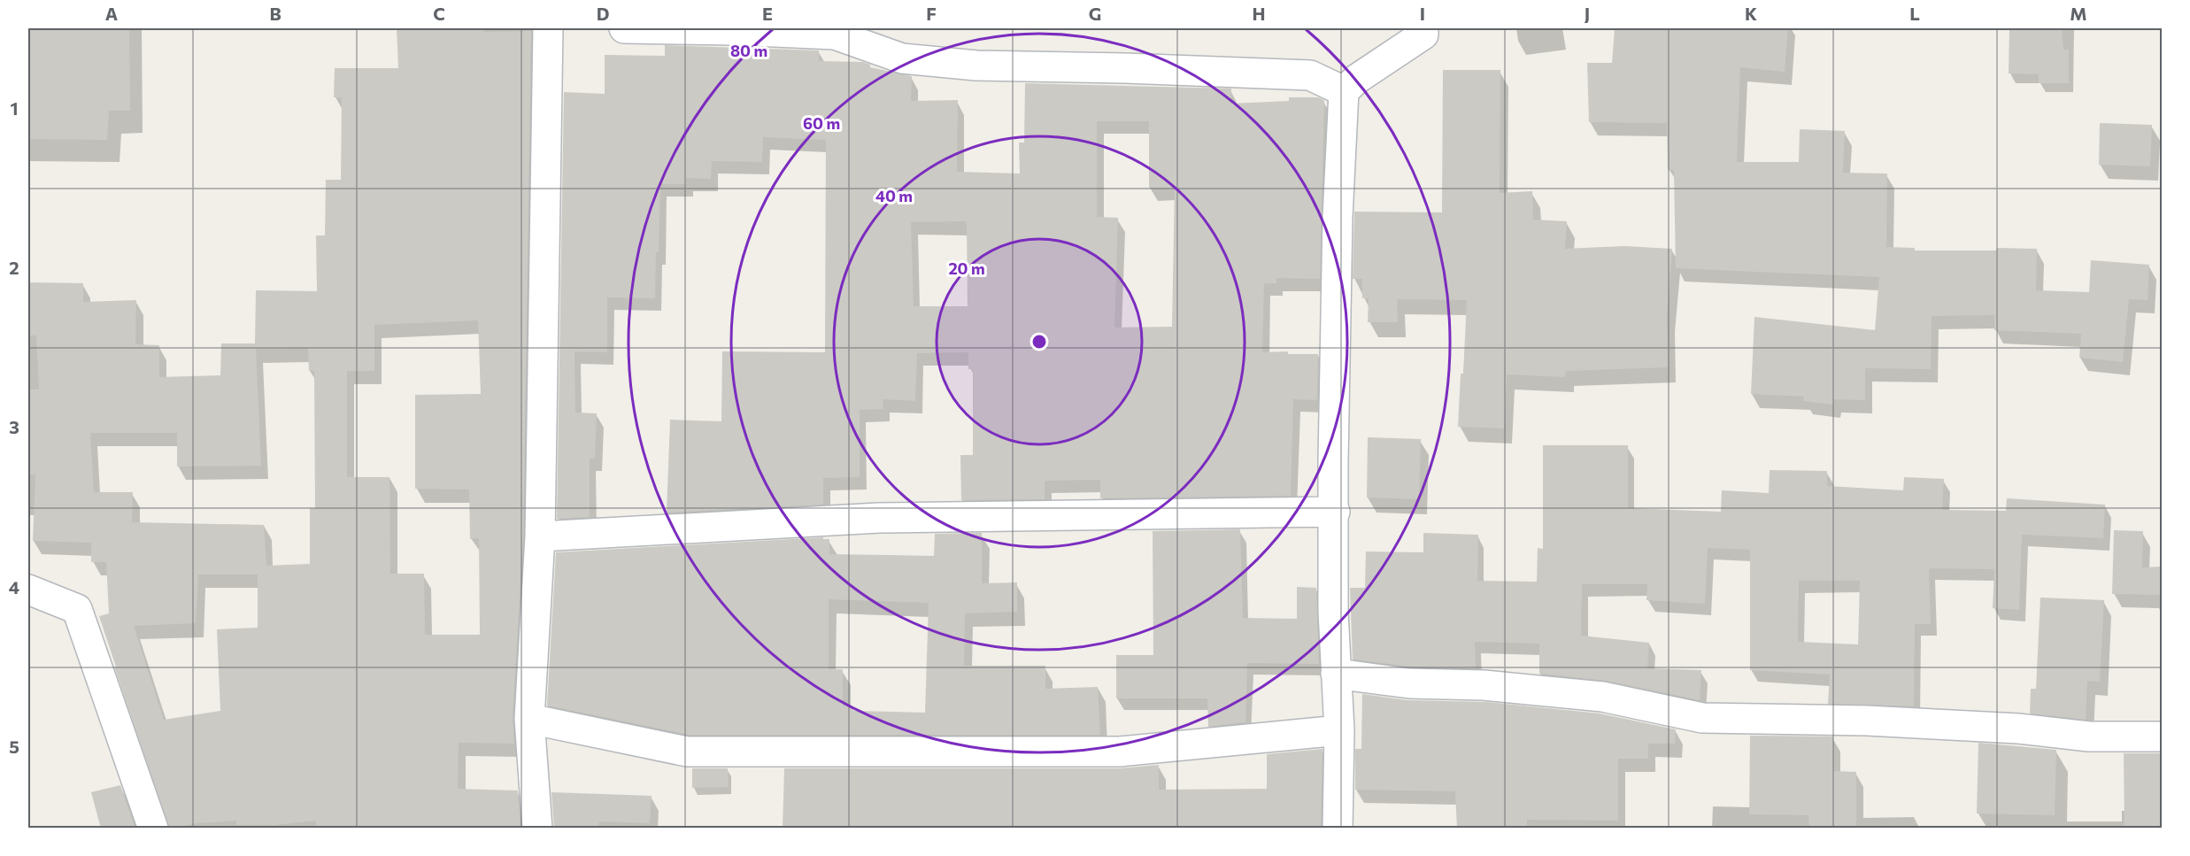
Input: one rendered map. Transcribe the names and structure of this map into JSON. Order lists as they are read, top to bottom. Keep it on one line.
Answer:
{"grid":{"columns":["A","B","C","D","E","F","G","H","I","J","K","L","M"],"rows":["1","2","3","4","5"]},"rings":["80 m","60 m","40 m","20 m"]}
